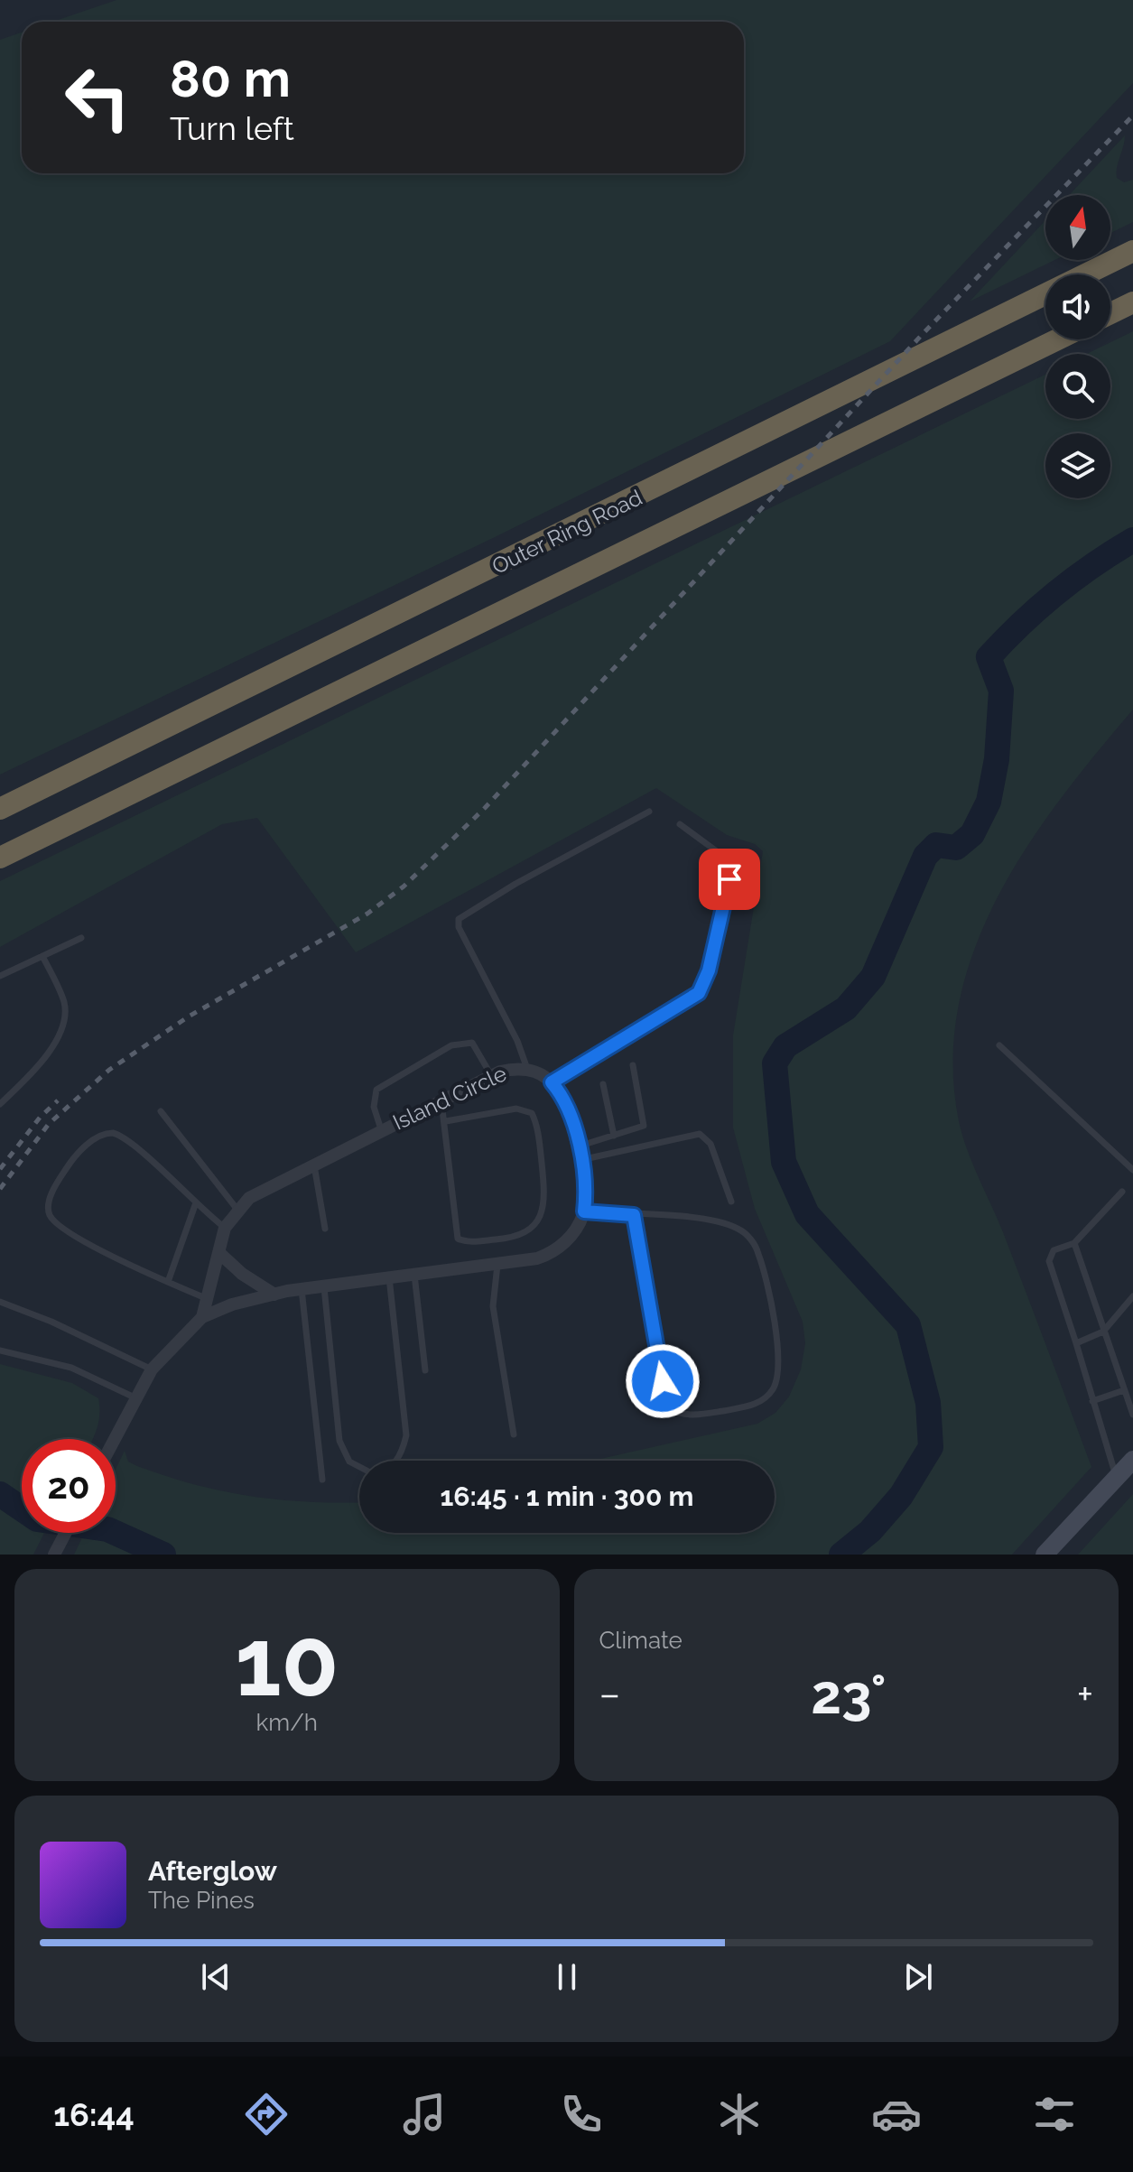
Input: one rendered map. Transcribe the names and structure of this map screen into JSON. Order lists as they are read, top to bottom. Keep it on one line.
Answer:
{"streets":{"highway":["Outer Ring Road"],"street":["Island Circle"]},"north":"top","page":{"turn":["80 m","Turn left"],"limit":"20","trip":"16:45 · 1 min · 300 m","tile":[["10","km/h"],"Climate"],"heat":["−","23°","+"],"song":["Afterglow","The Pines"],"tabs":"16:44"}}
